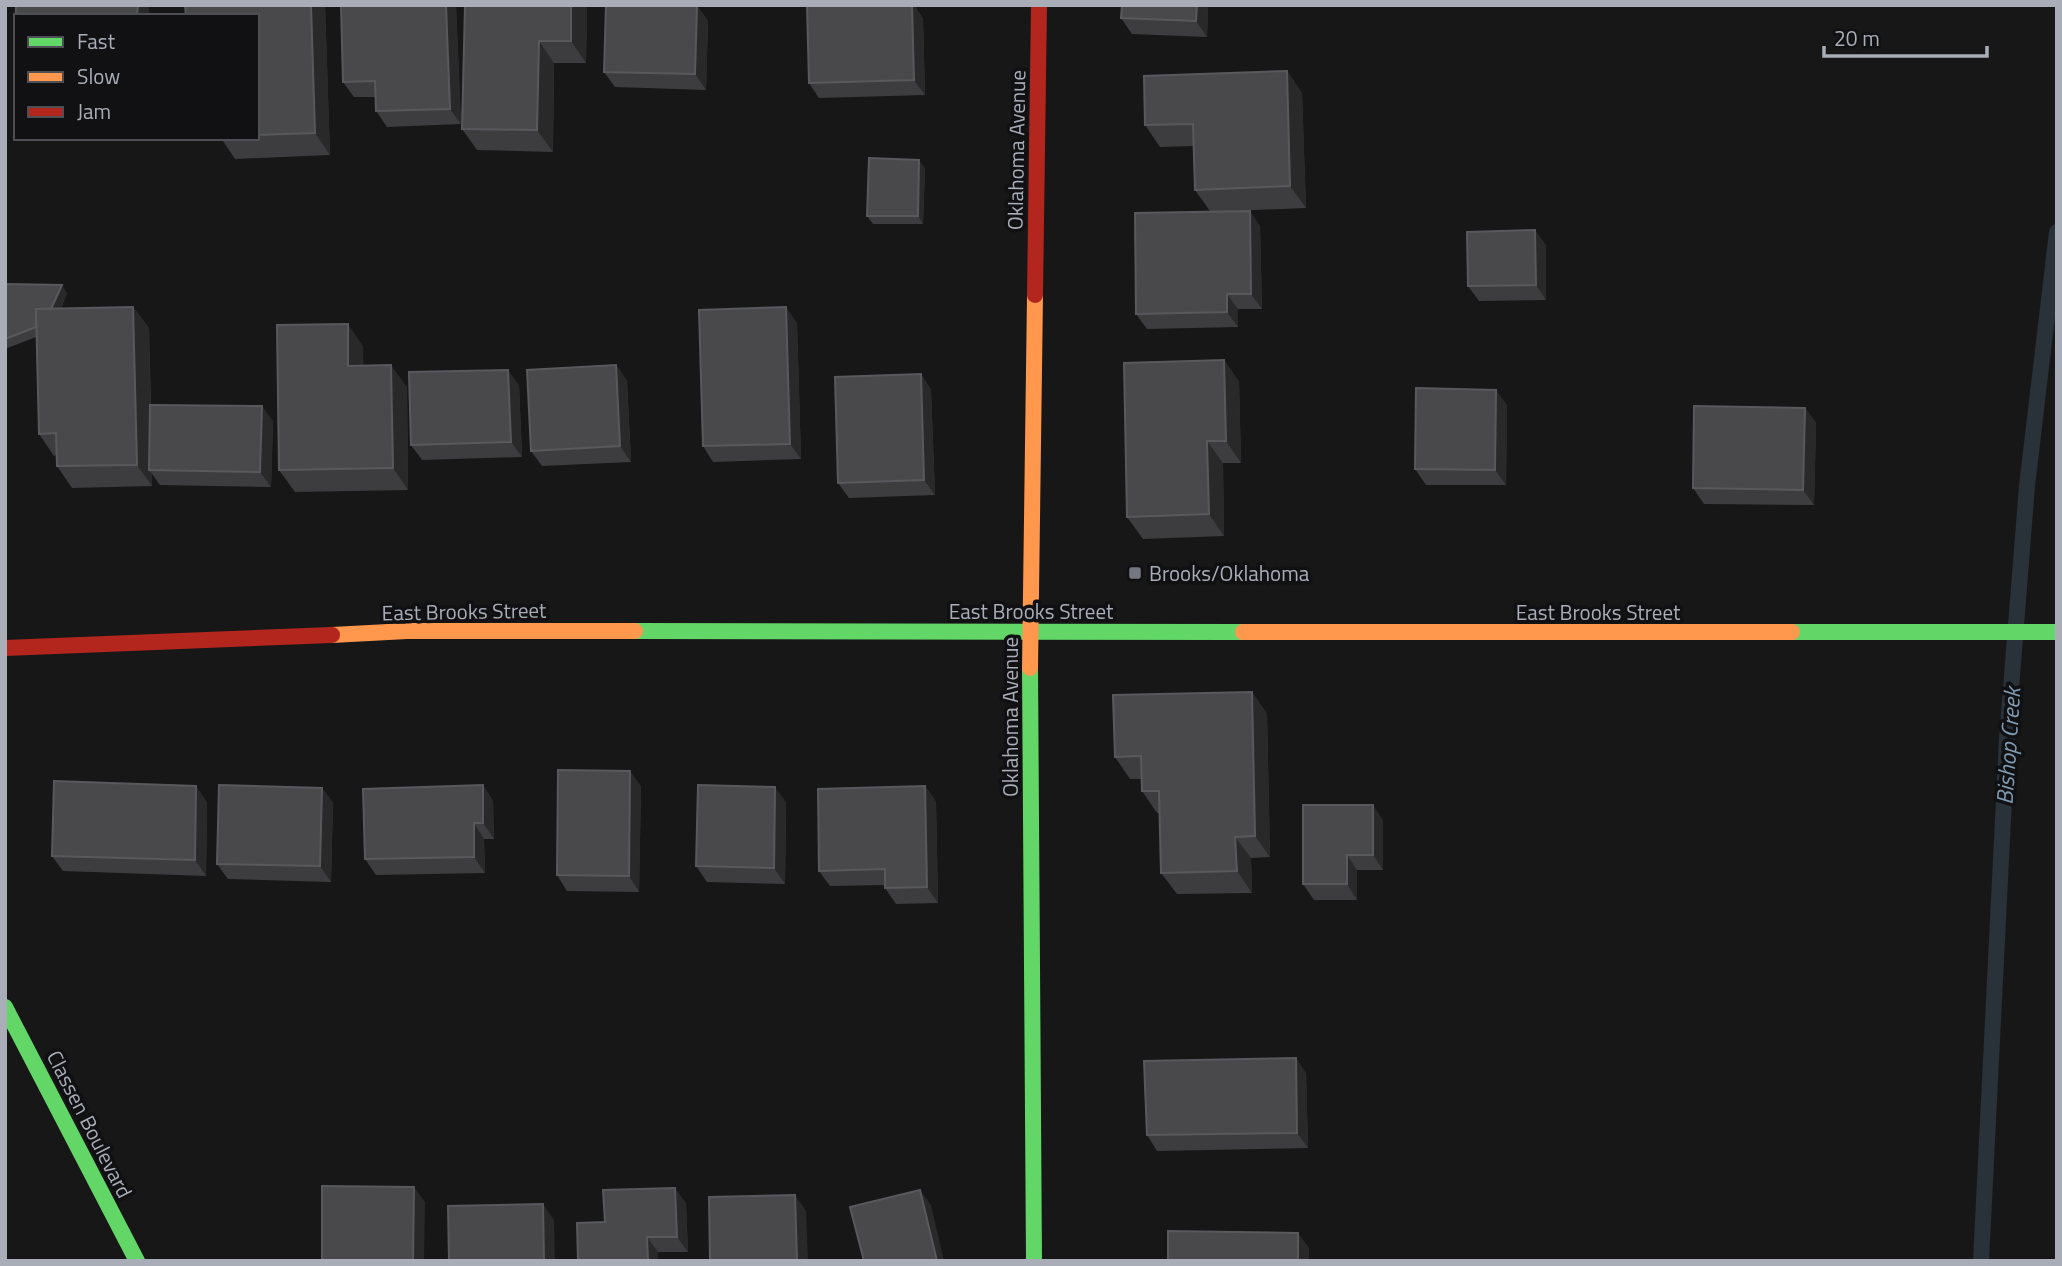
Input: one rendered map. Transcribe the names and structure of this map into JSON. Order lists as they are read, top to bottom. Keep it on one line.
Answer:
{"streets":{"street":["Oklahoma Avenue","East Brooks Street","Classen Boulevard"]},"crossings":[["Oklahoma Avenue","East Brooks Street"]],"water":["Bishop Creek"],"places":{"transit":["Brooks/Oklahoma"]},"legend":["Fast","Slow","Jam"],"scale_bar":"20 m"}
